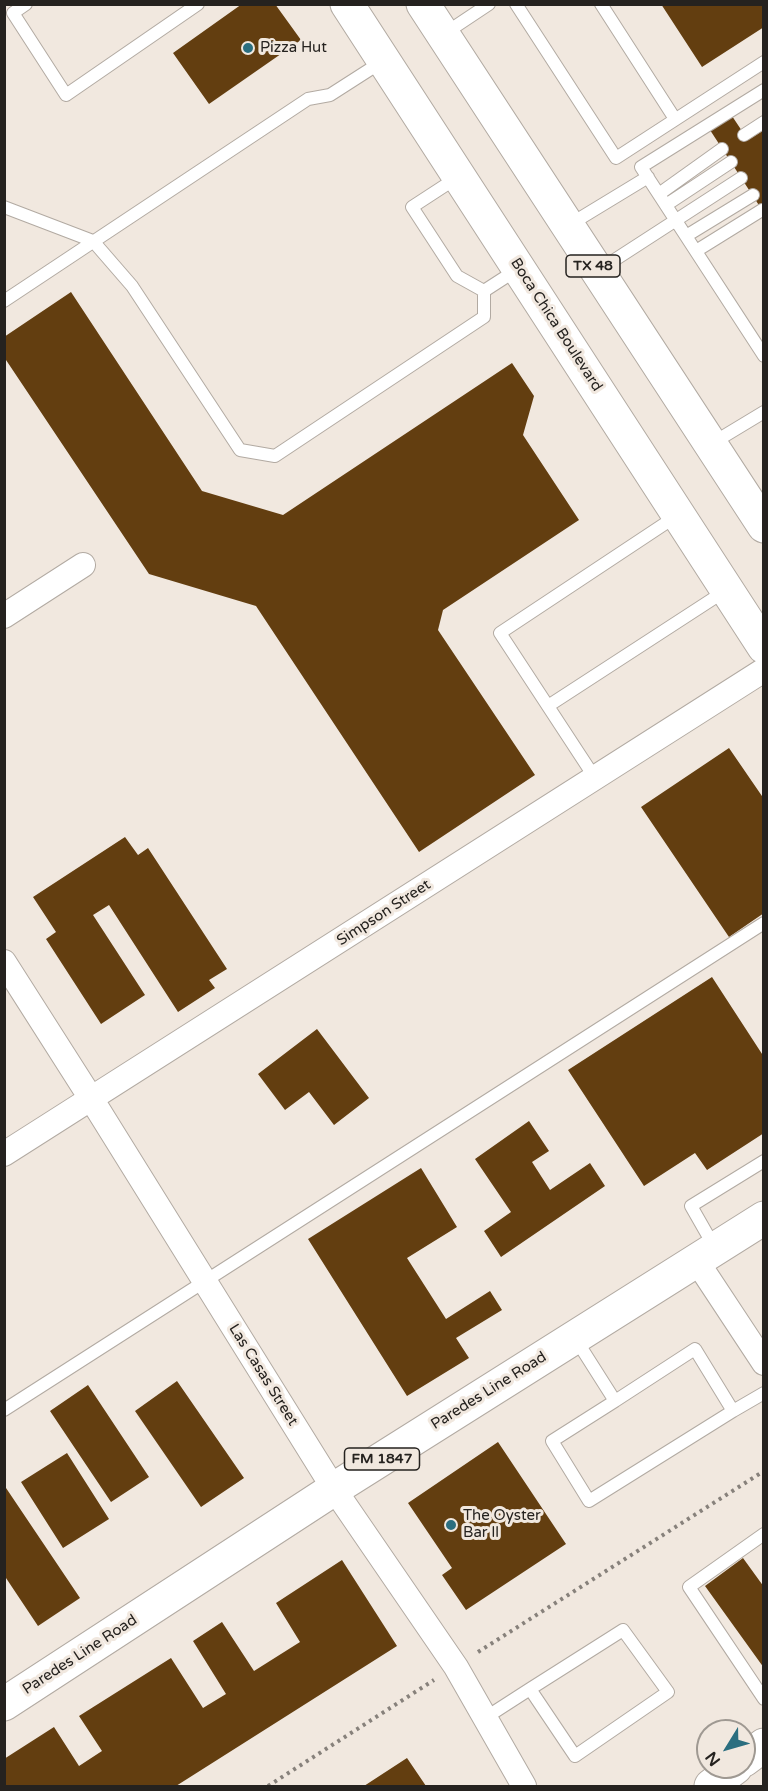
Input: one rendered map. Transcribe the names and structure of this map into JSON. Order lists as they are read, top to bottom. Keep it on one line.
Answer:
{"streets":{"main road":["TX 48","Boca Chica Boulevard","Paredes Line Road","FM 1847"],"street":["Simpson Street","Las Casas Street"]},"crossings":[["Simpson Street","Las Casas Street"],["Las Casas Street","Paredes Line Road"]],"places":["Pizza Hut","The Oyster Bar ll"],"north":"bottom left"}
